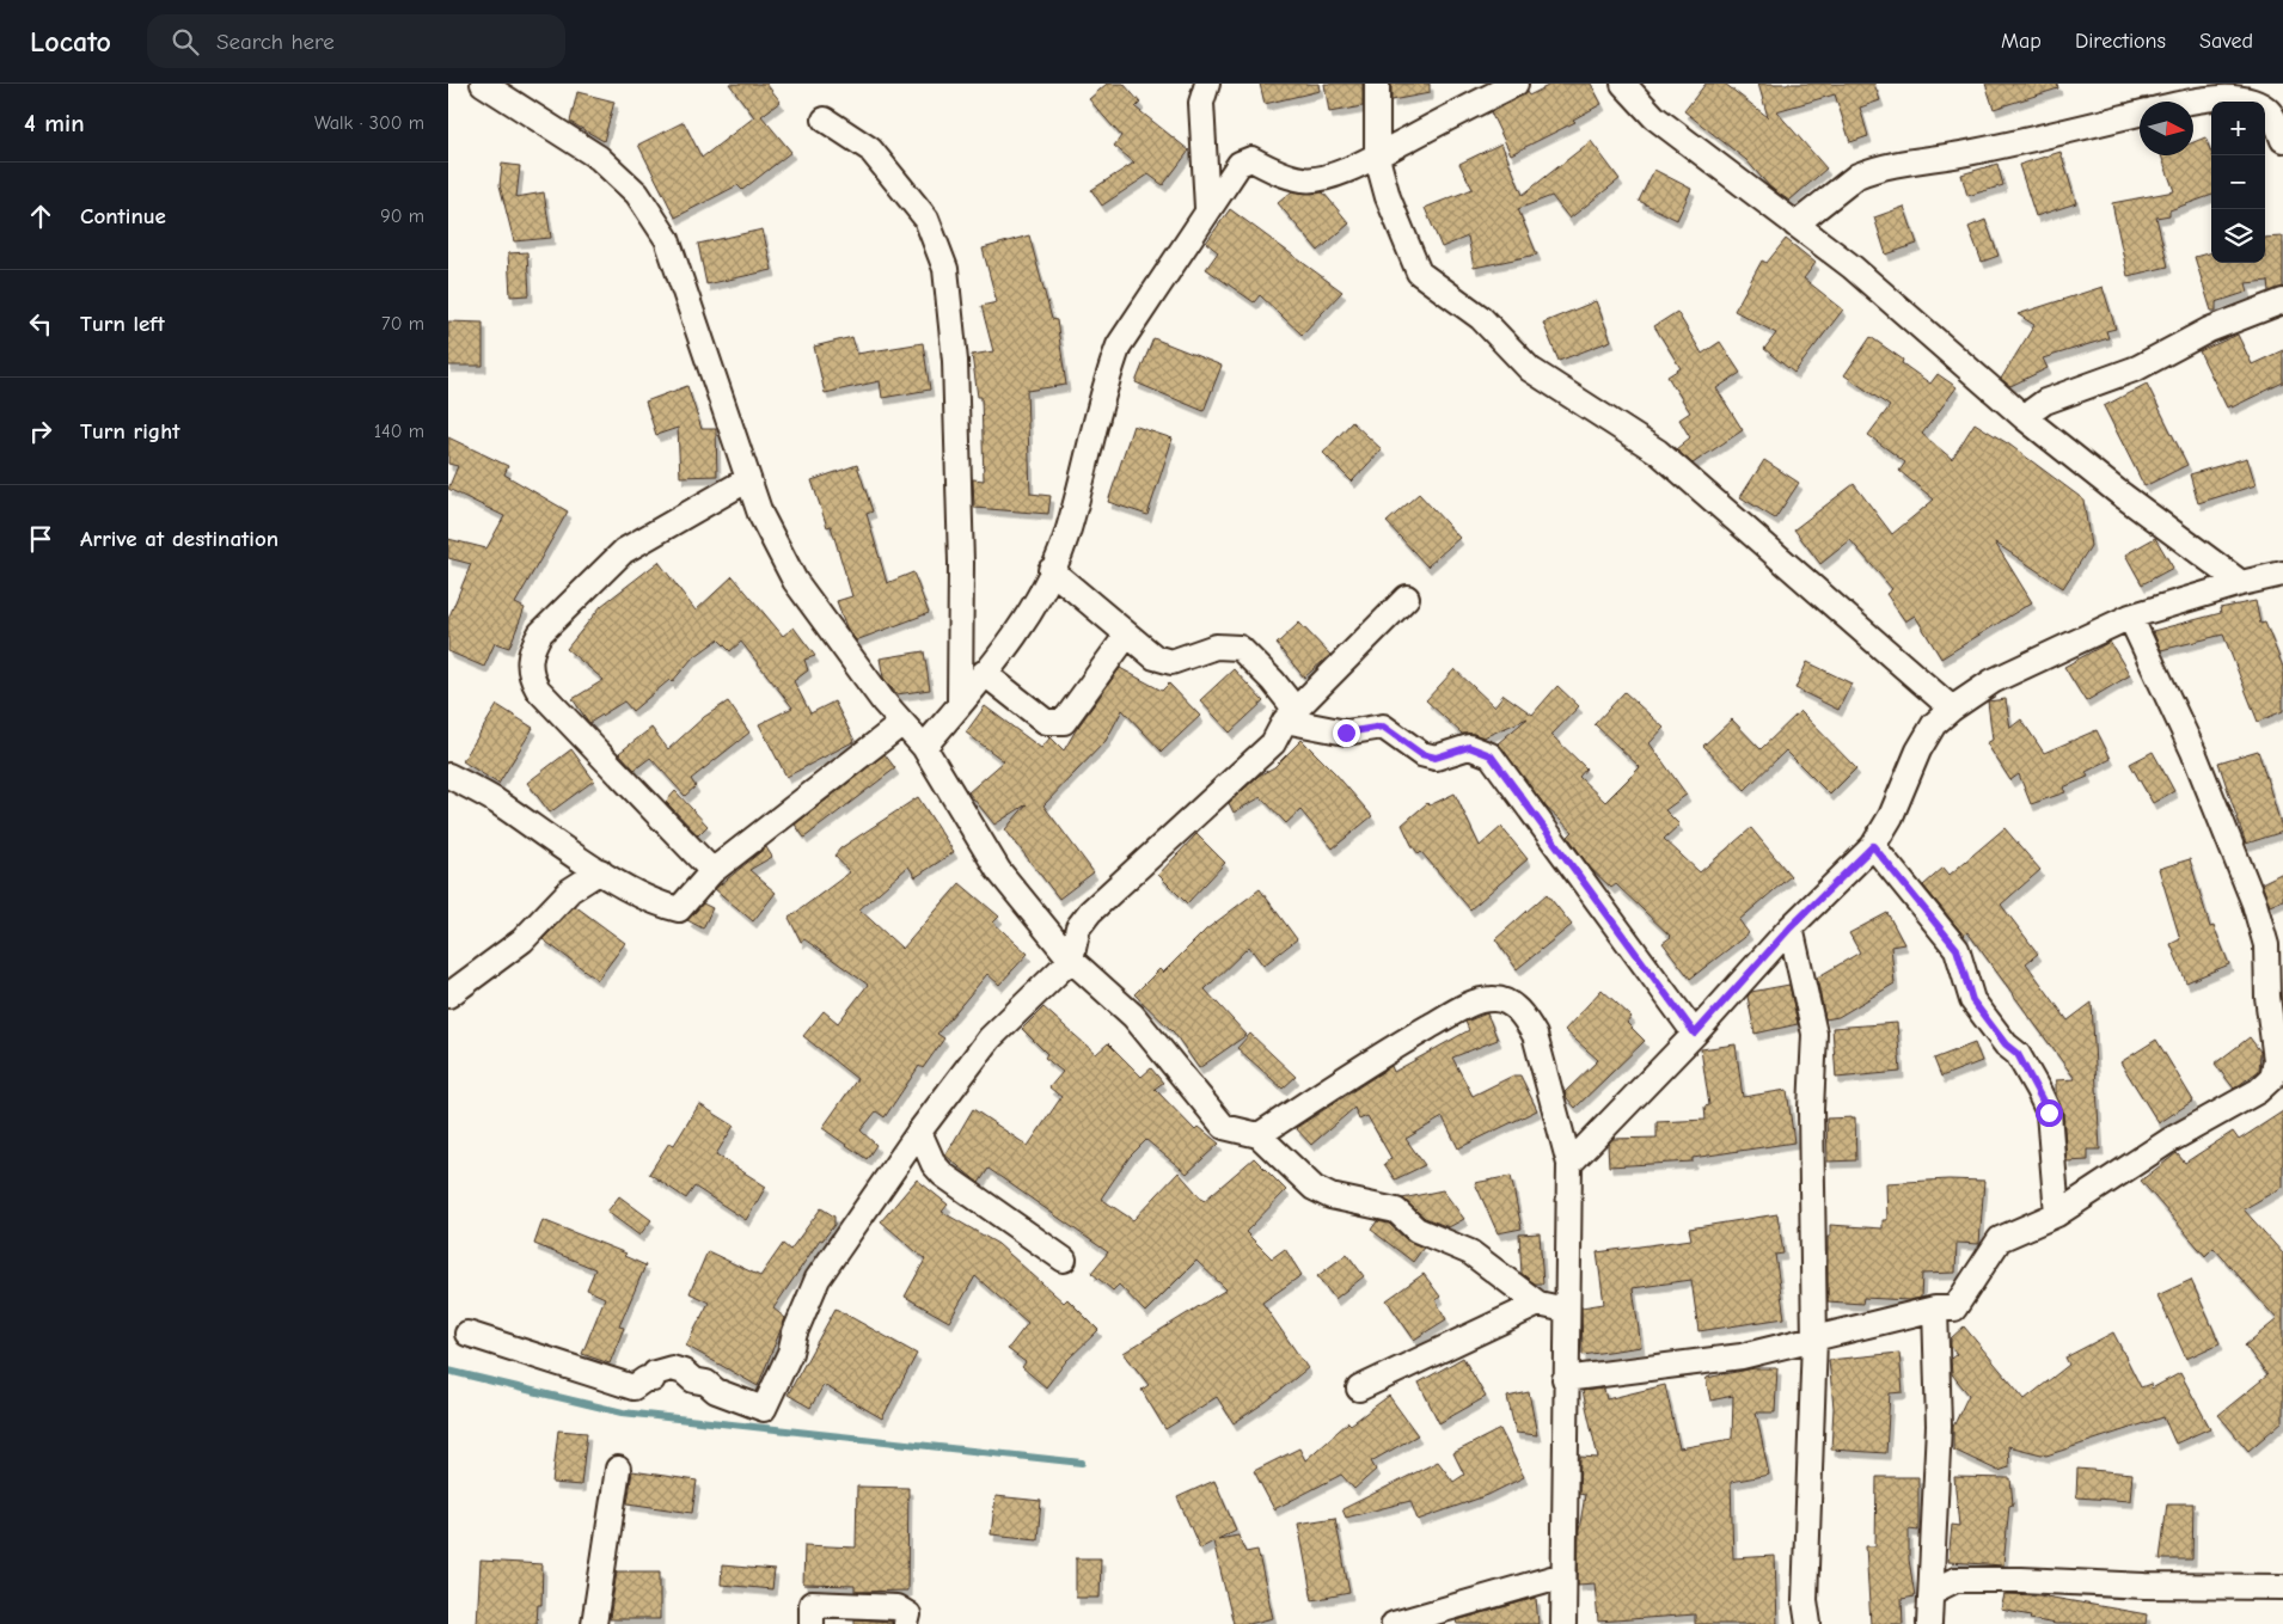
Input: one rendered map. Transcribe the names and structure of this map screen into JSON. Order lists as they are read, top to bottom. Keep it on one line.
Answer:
{"north":"right","page":{"header":"Locato","search":"Search here","nav":["Map","Directions","Saved"],"heading":["4 min","Walk · 300 m"],"map_buttons":["+","−"],"list":[["Continue","90 m"],["Turn left","70 m"],["Turn right","140 m"],"Arrive at destination"]}}
